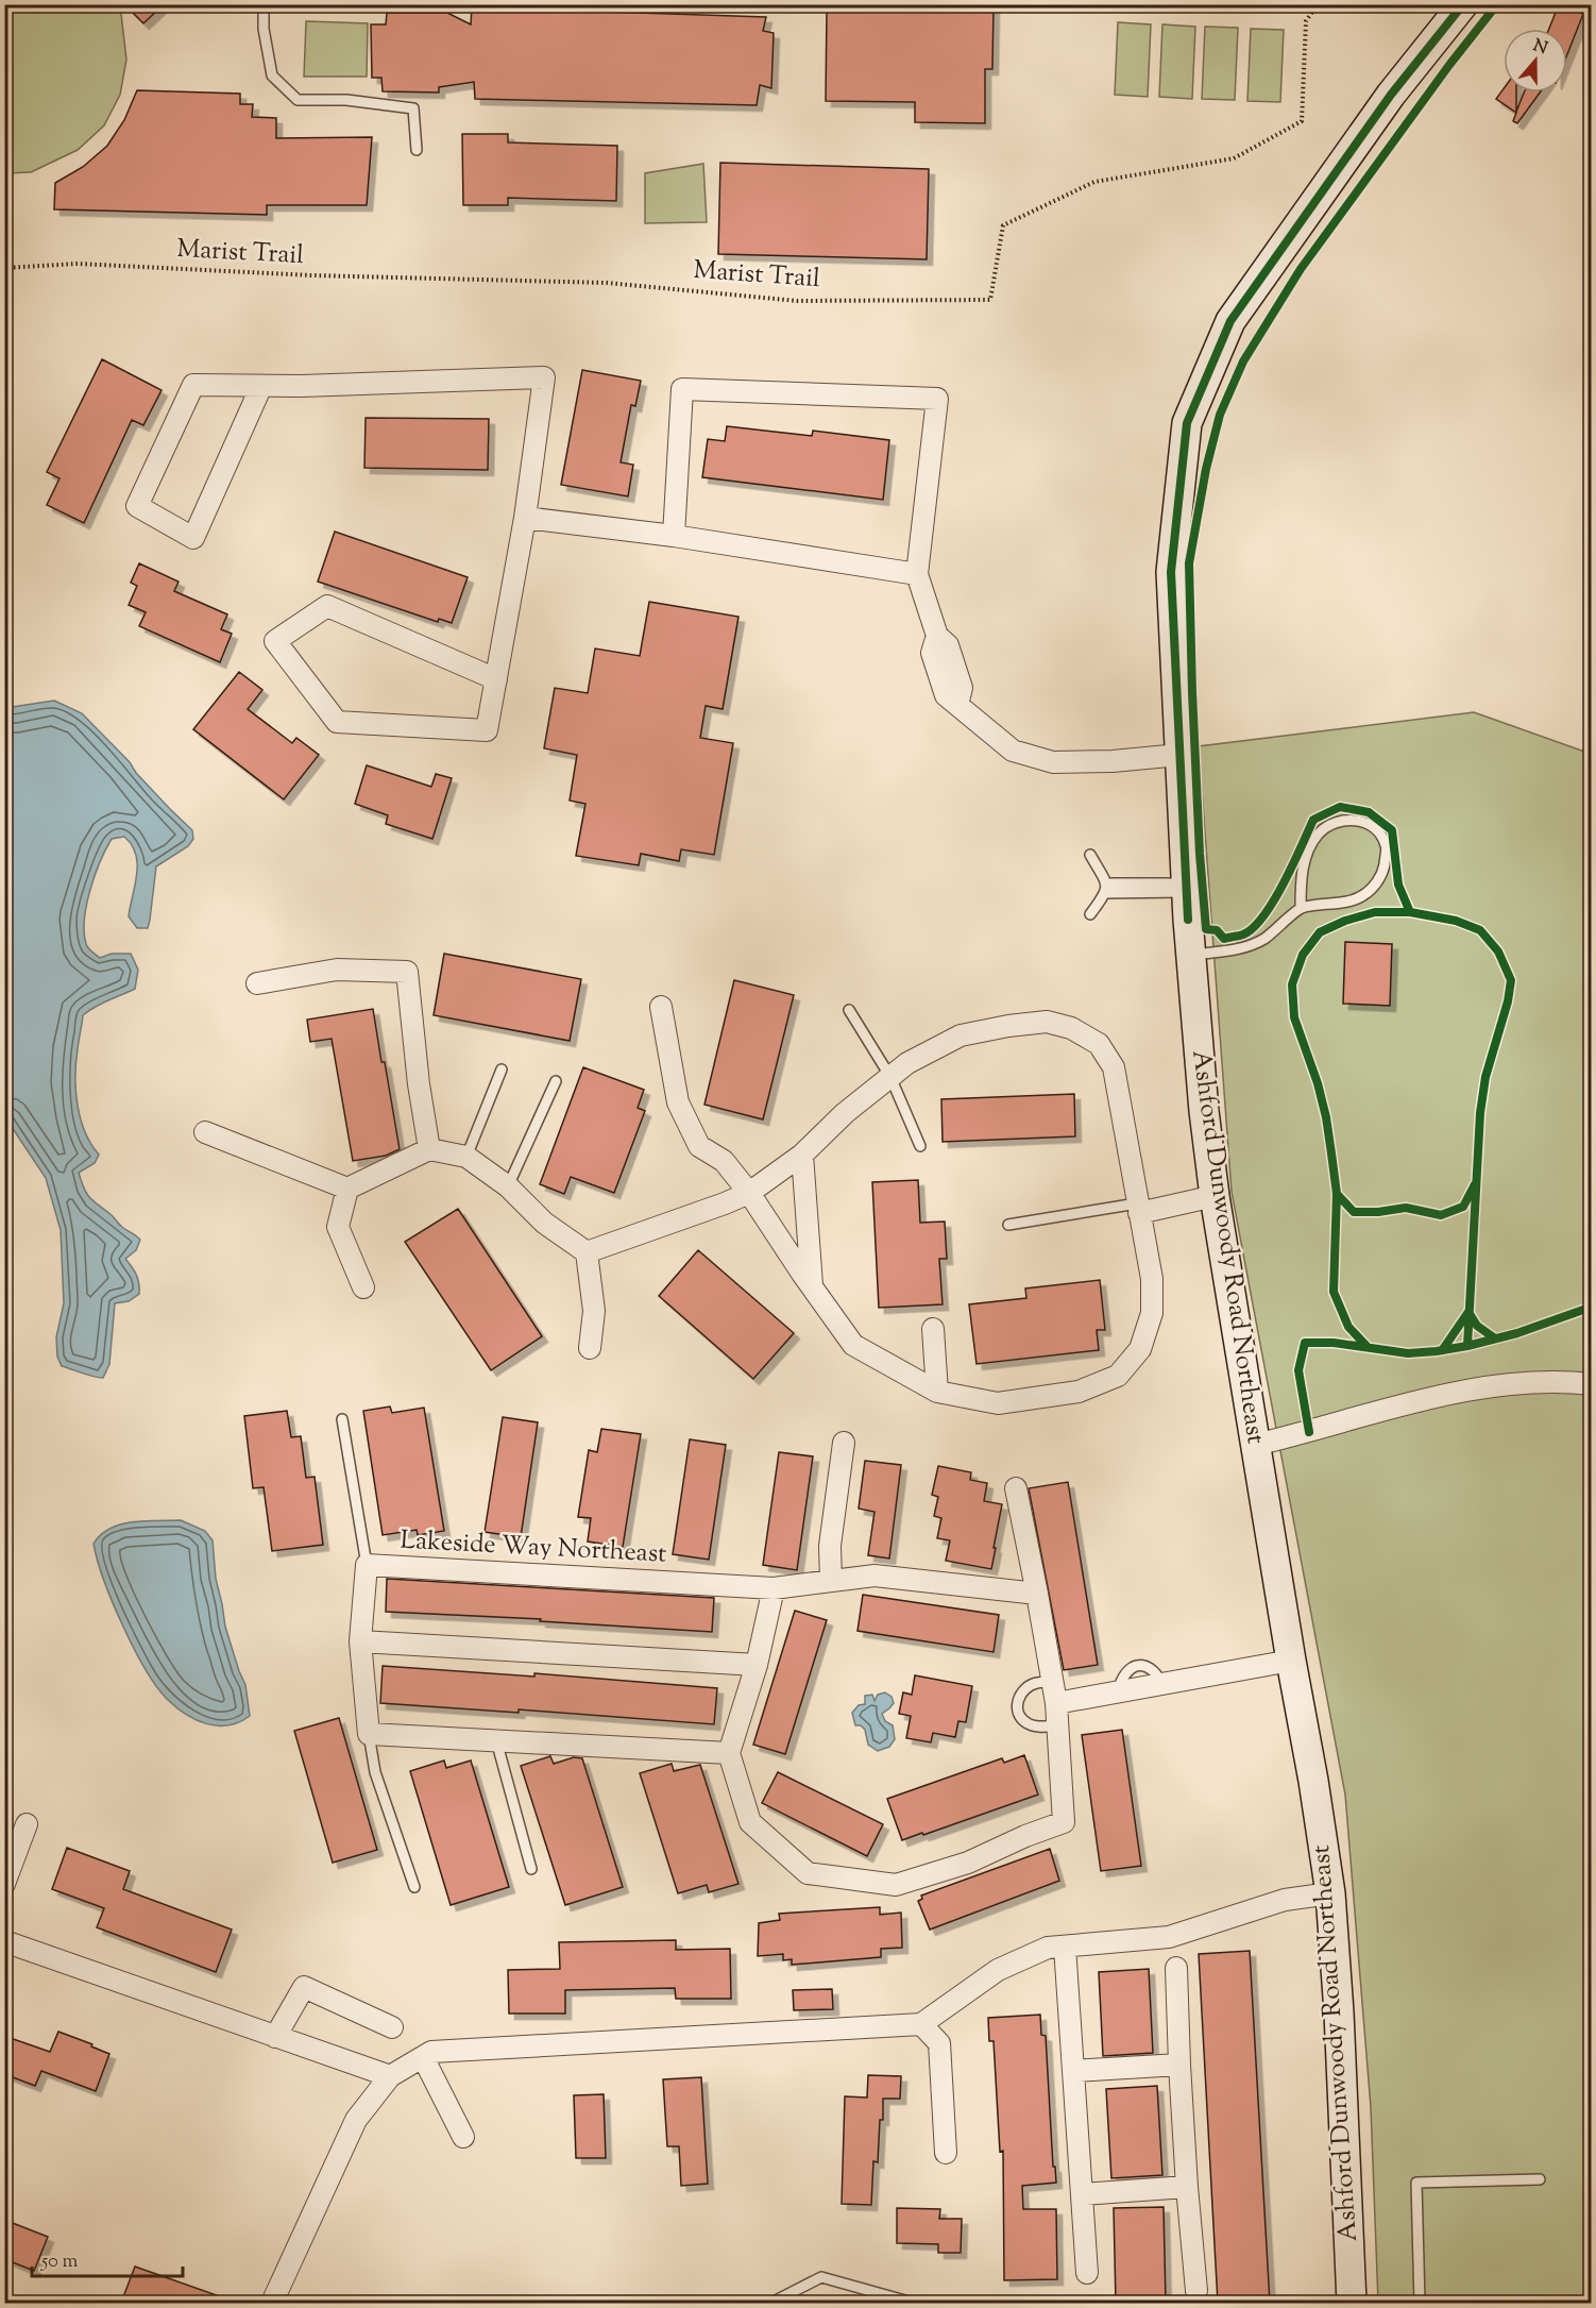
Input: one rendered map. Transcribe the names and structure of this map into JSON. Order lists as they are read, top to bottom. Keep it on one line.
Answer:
{"streets":{"main road":["Ashford Dunwoody Road Northeast"],"street":["Lakeside Way Northeast"],"path":["Marist Trail"]},"scale_bar":"50 m","north":"top"}
